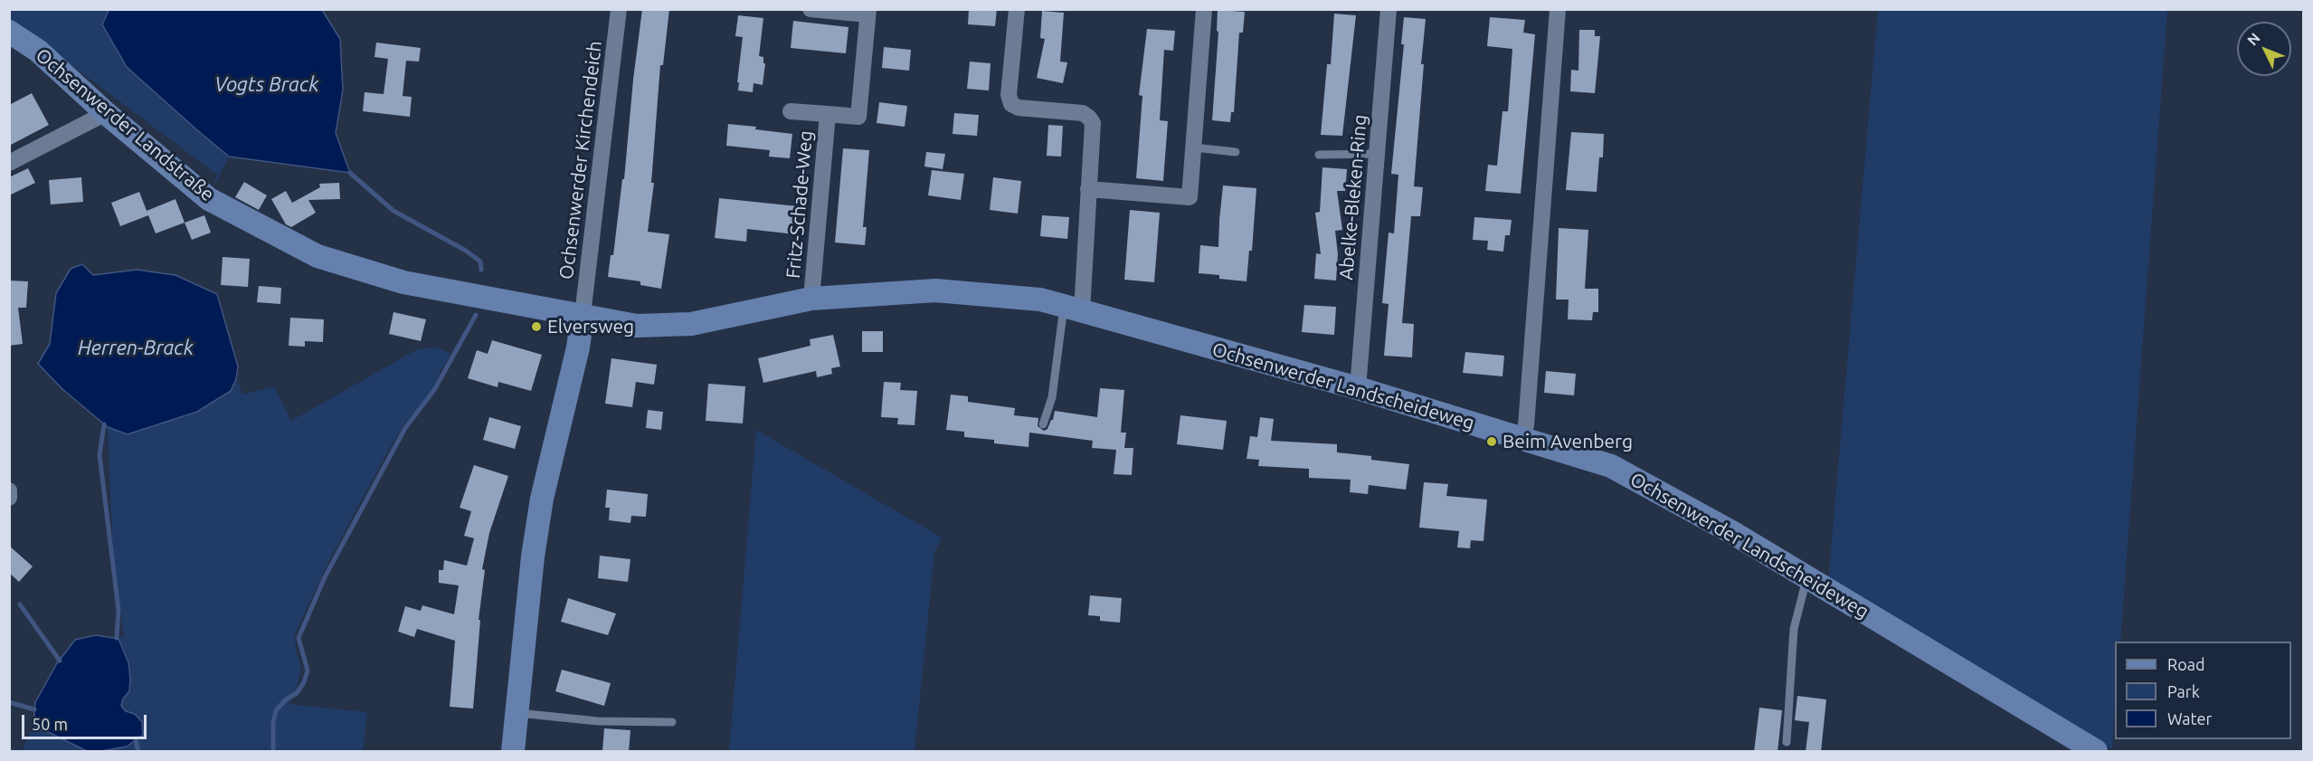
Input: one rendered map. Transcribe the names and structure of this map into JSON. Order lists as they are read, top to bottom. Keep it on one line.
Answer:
{"streets":{"street":["Ochsenwerder Landstraße","Ochsenwerder Kirchendeich","Abelke-Bleken-Ring","Fritz-Schade-Weg","Ochsenwerder Landscheideweg"]},"crossings":[["Ochsenwerder Landstraße","Ochsenwerder Kirchendeich"],["Ochsenwerder Landstraße","Ochsenwerder Landscheideweg"],["Ochsenwerder Kirchendeich","Ochsenwerder Landscheideweg"],["Abelke-Bleken-Ring","Ochsenwerder Landscheideweg"],["Fritz-Schade-Weg","Ochsenwerder Landscheideweg"]],"water":["Vogts Brack","Herren-Brack"],"places":["Elversweg","Beim Avenberg"],"legend":["Road","Park","Water"],"scale_bar":"50 m","north":"top left"}
